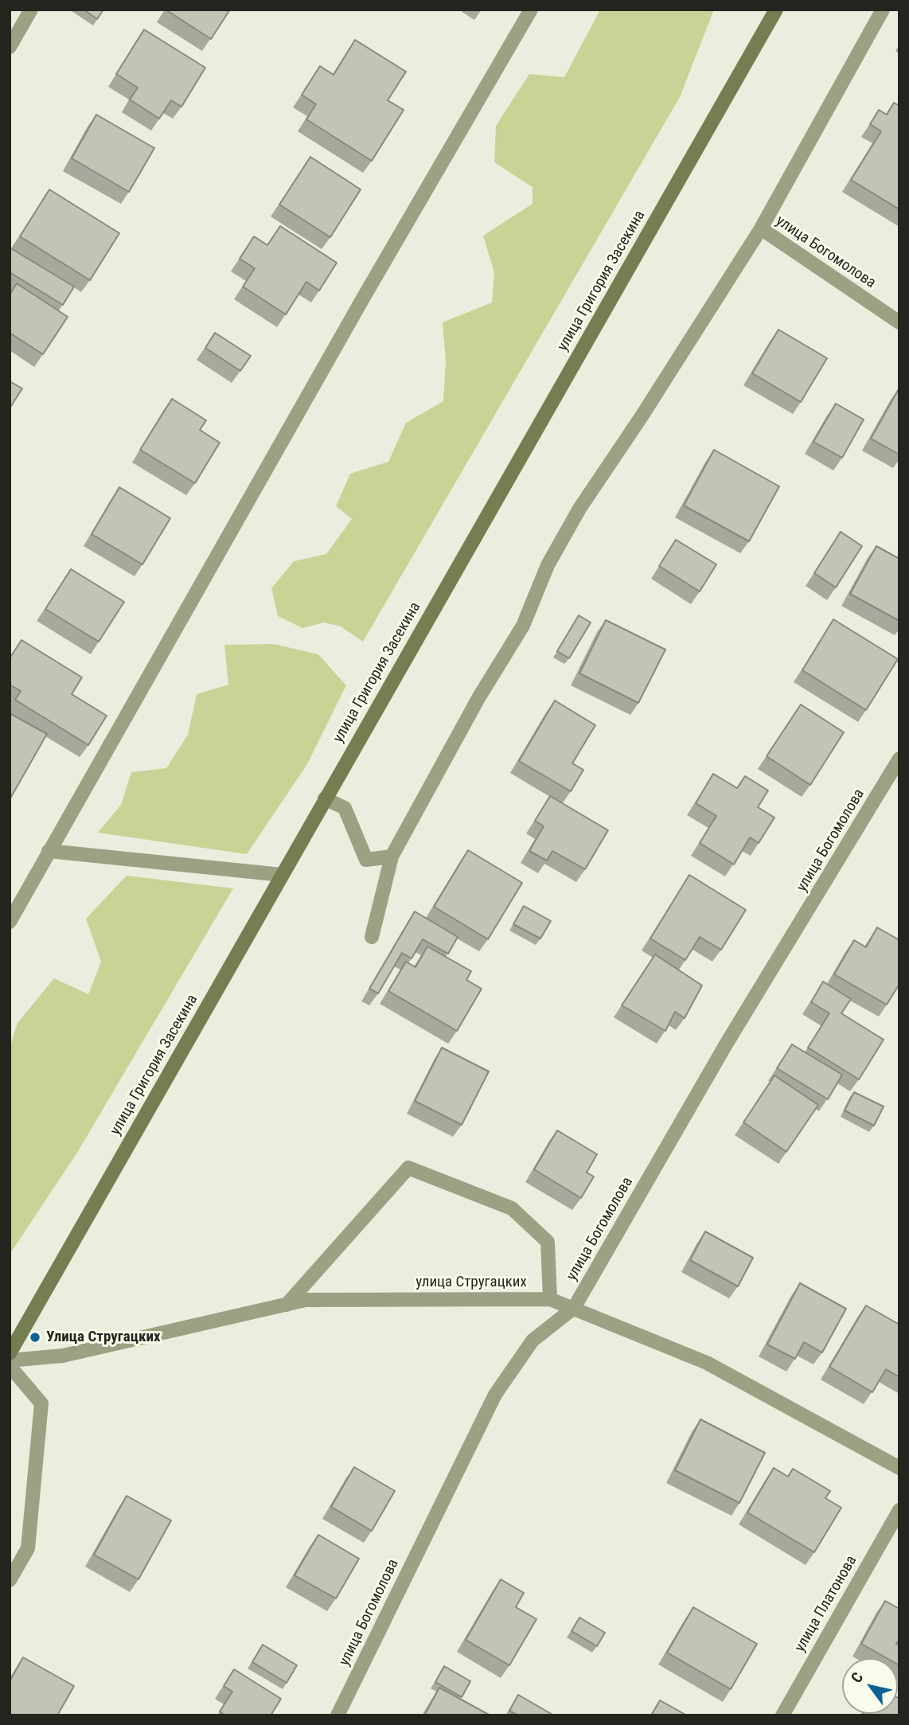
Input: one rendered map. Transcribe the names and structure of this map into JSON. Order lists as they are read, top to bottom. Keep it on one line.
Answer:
{"streets":{"main road":["улица Григория Засекина"],"street":["улица Богомолова","улица Стругацких","улица Платонова"]},"crossings":[["улица Богомолова","улица Стругацких"]],"places":["Улица Стругацких"],"north":"top left"}
